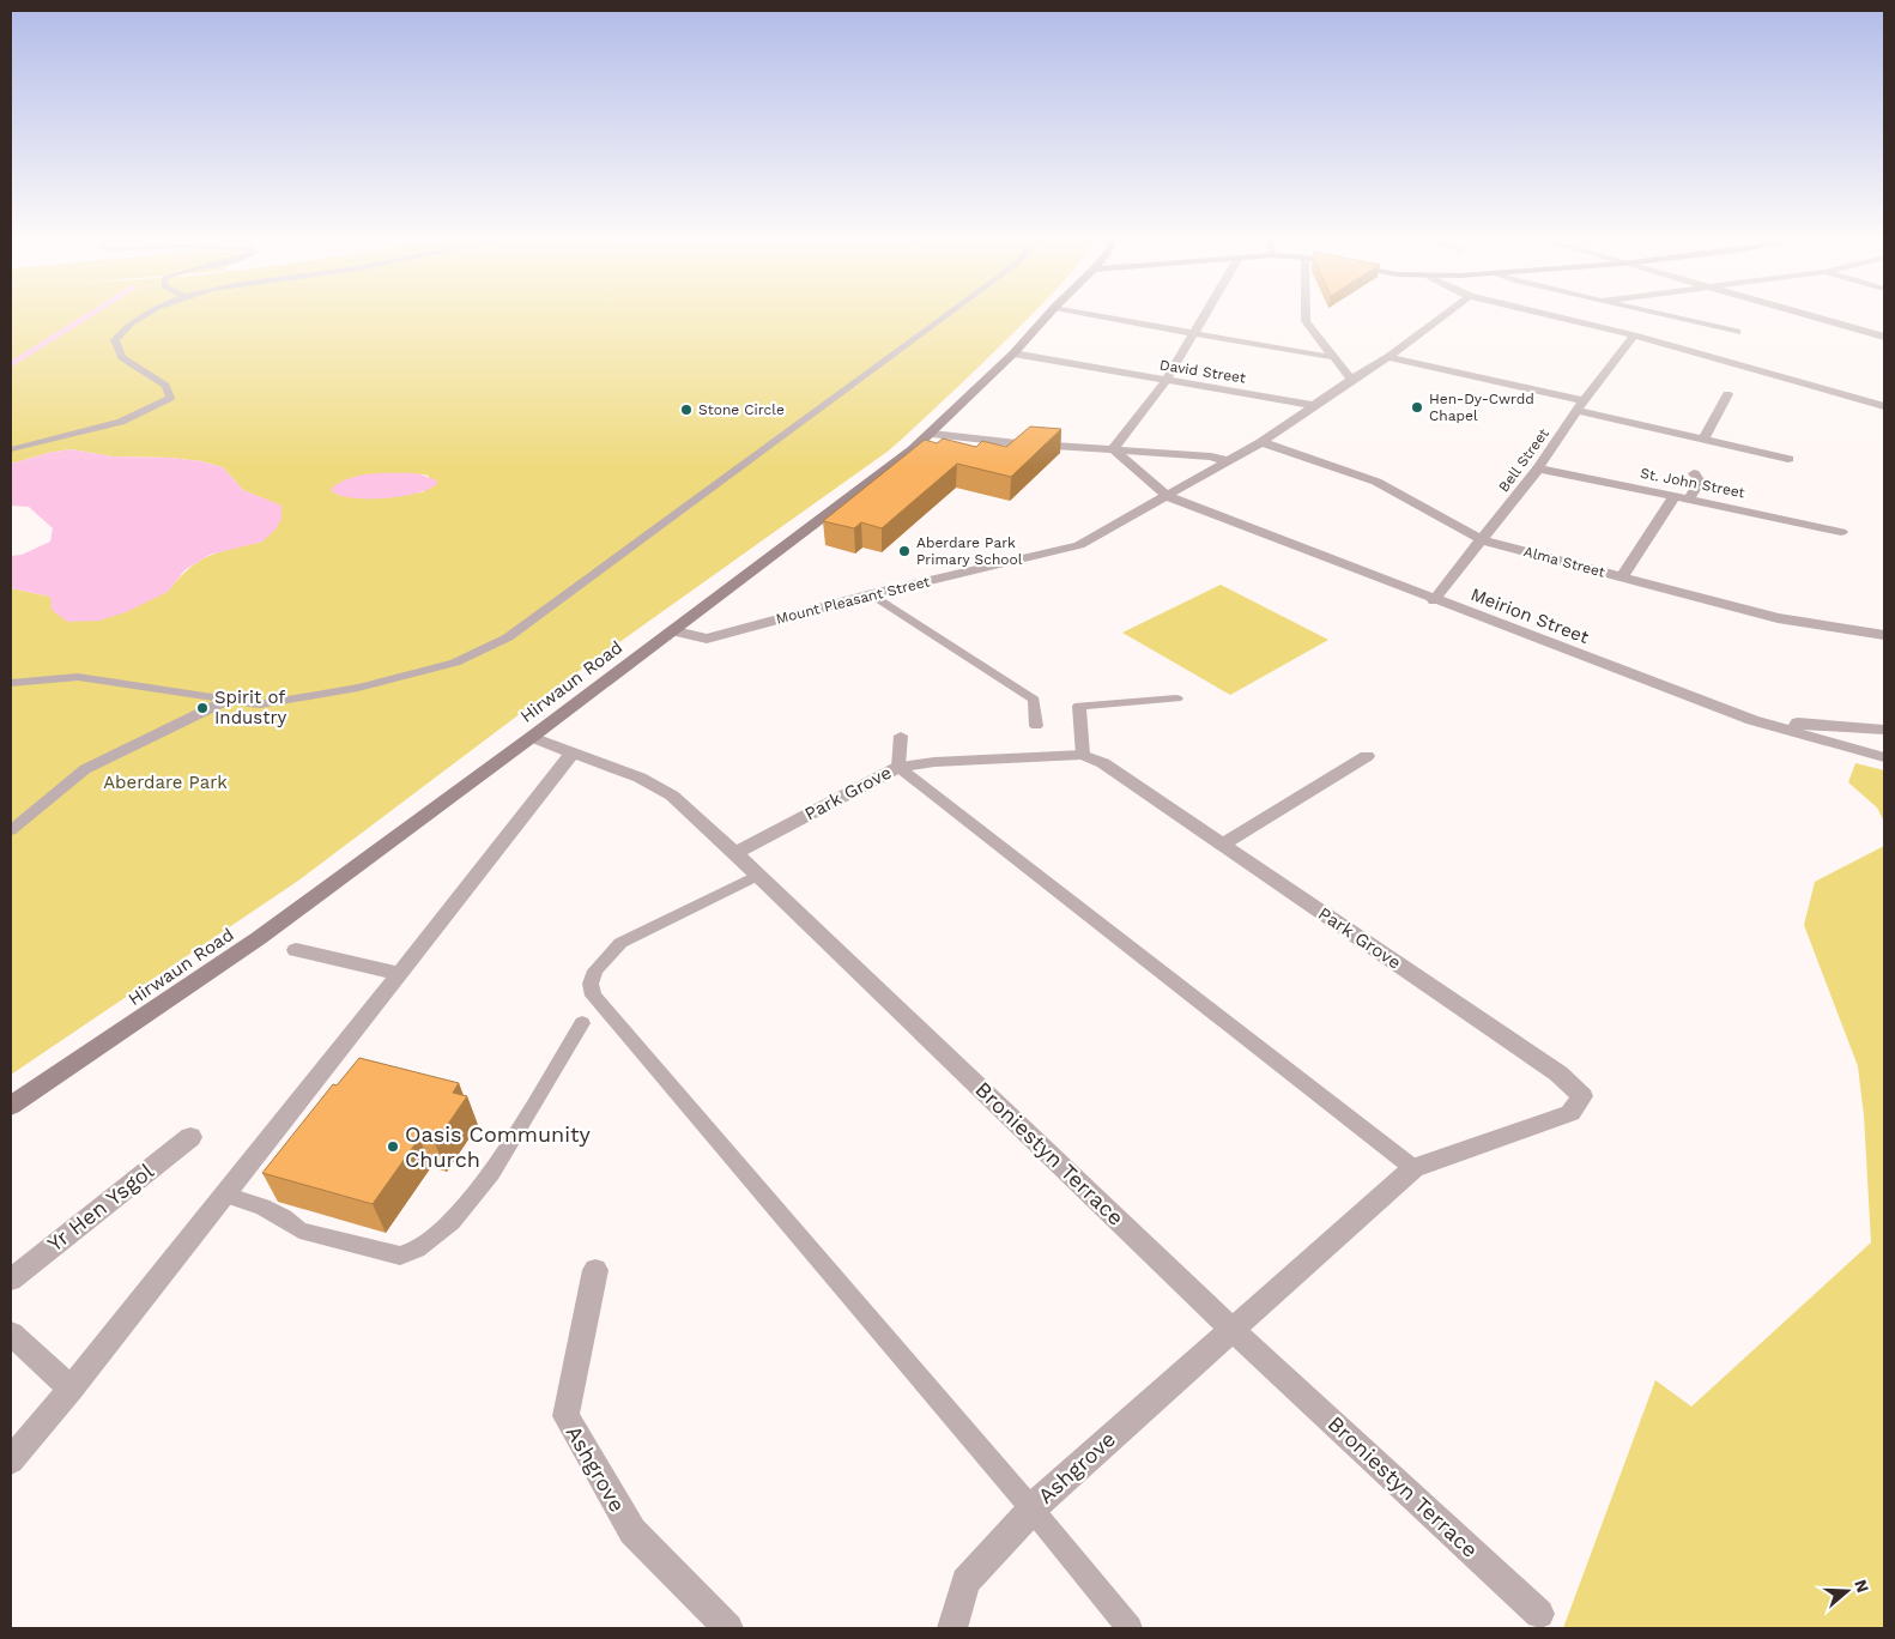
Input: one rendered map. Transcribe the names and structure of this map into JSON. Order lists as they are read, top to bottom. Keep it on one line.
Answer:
{"streets":{"main road":["Hirwaun Road"],"street":["David Street","Bell Street","St. John Street","Alma Street","Mount Pleasant Street","Meirion Street","Park Grove","Broniestyn Terrace","Yr Hen Ysgol","Ashgrove"]},"crossings":[["David Street","Mount Pleasant Street"],["David Street","Hirwaun Road"],["Bell Street","St. John Street"],["Bell Street","Alma Street"],["Bell Street","Meirion Street"],["Alma Street","Mount Pleasant Street"],["Mount Pleasant Street","Meirion Street"],["Mount Pleasant Street","Hirwaun Road"],["Hirwaun Road","Broniestyn Terrace"],["Park Grove","Broniestyn Terrace"],["Park Grove","Ashgrove"],["Broniestyn Terrace","Ashgrove"]],"parks":["Aberdare Park"],"places":["Hen-Dy-Cwrdd Chapel","Stone Circle","Aberdare Park Primary School","Spirit of Industry","Oasis Community Church"],"north":"right"}
